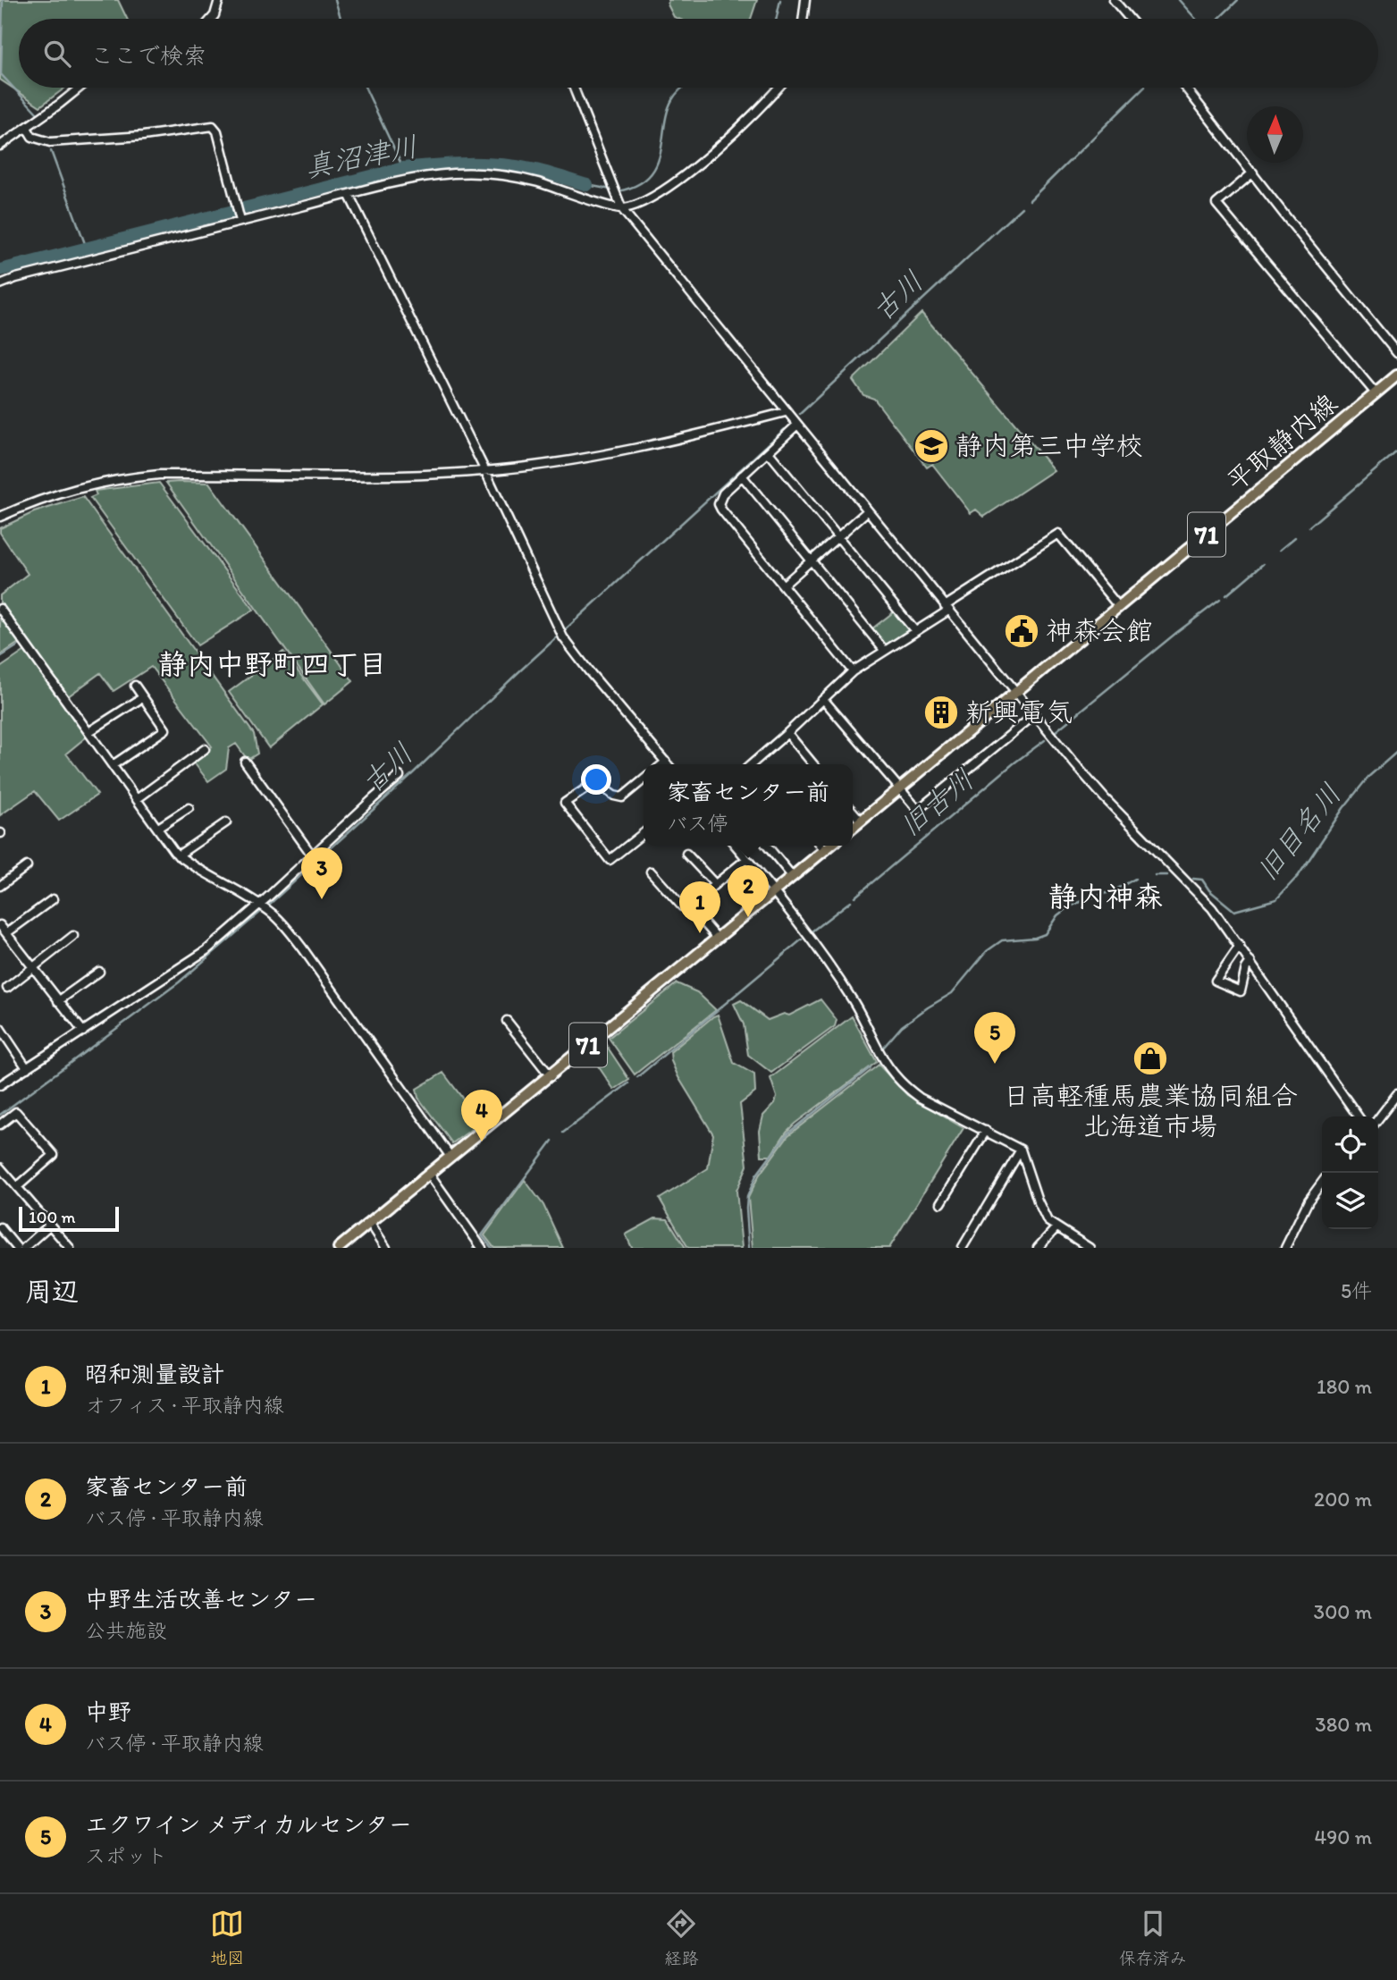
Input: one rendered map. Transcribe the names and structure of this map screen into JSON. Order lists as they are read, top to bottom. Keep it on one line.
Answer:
{"streets":{"main road":["平取静内線","71"]},"districts":["静内中野町四丁目","静内神森"],"water":["真沼津川","古川","旧古川","旧目名川"],"places":{"school or university":["静内第三中学校"],"public building":["神森会館"],"building":["新興電気"],"shop":["日高軽種馬農業協同組合 北海道市場"]},"scale_bar":"100 m","north":"top","page":{"search":"ここで検索","popup":["家畜センター前","バス停"],"pins":["3","2","1","5","4"],"scale":"100 m","heading":["周辺","5件"],"list":[{"mark":"1","name":"昭和測量設計","note":"オフィス · 平取静内線","value":"180 m"},{"mark":"2","name":"家畜センター前","note":"バス停 · 平取静内線","value":"200 m"},{"mark":"3","name":"中野生活改善センター","note":"公共施設","value":"300 m"},{"mark":"4","name":"中野","note":"バス停 · 平取静内線","value":"380 m"},{"mark":"5","name":"エクワイン メディカルセンター","note":"スポット","value":"490 m"}],"nav":["地図","経路","保存済み"]}}
